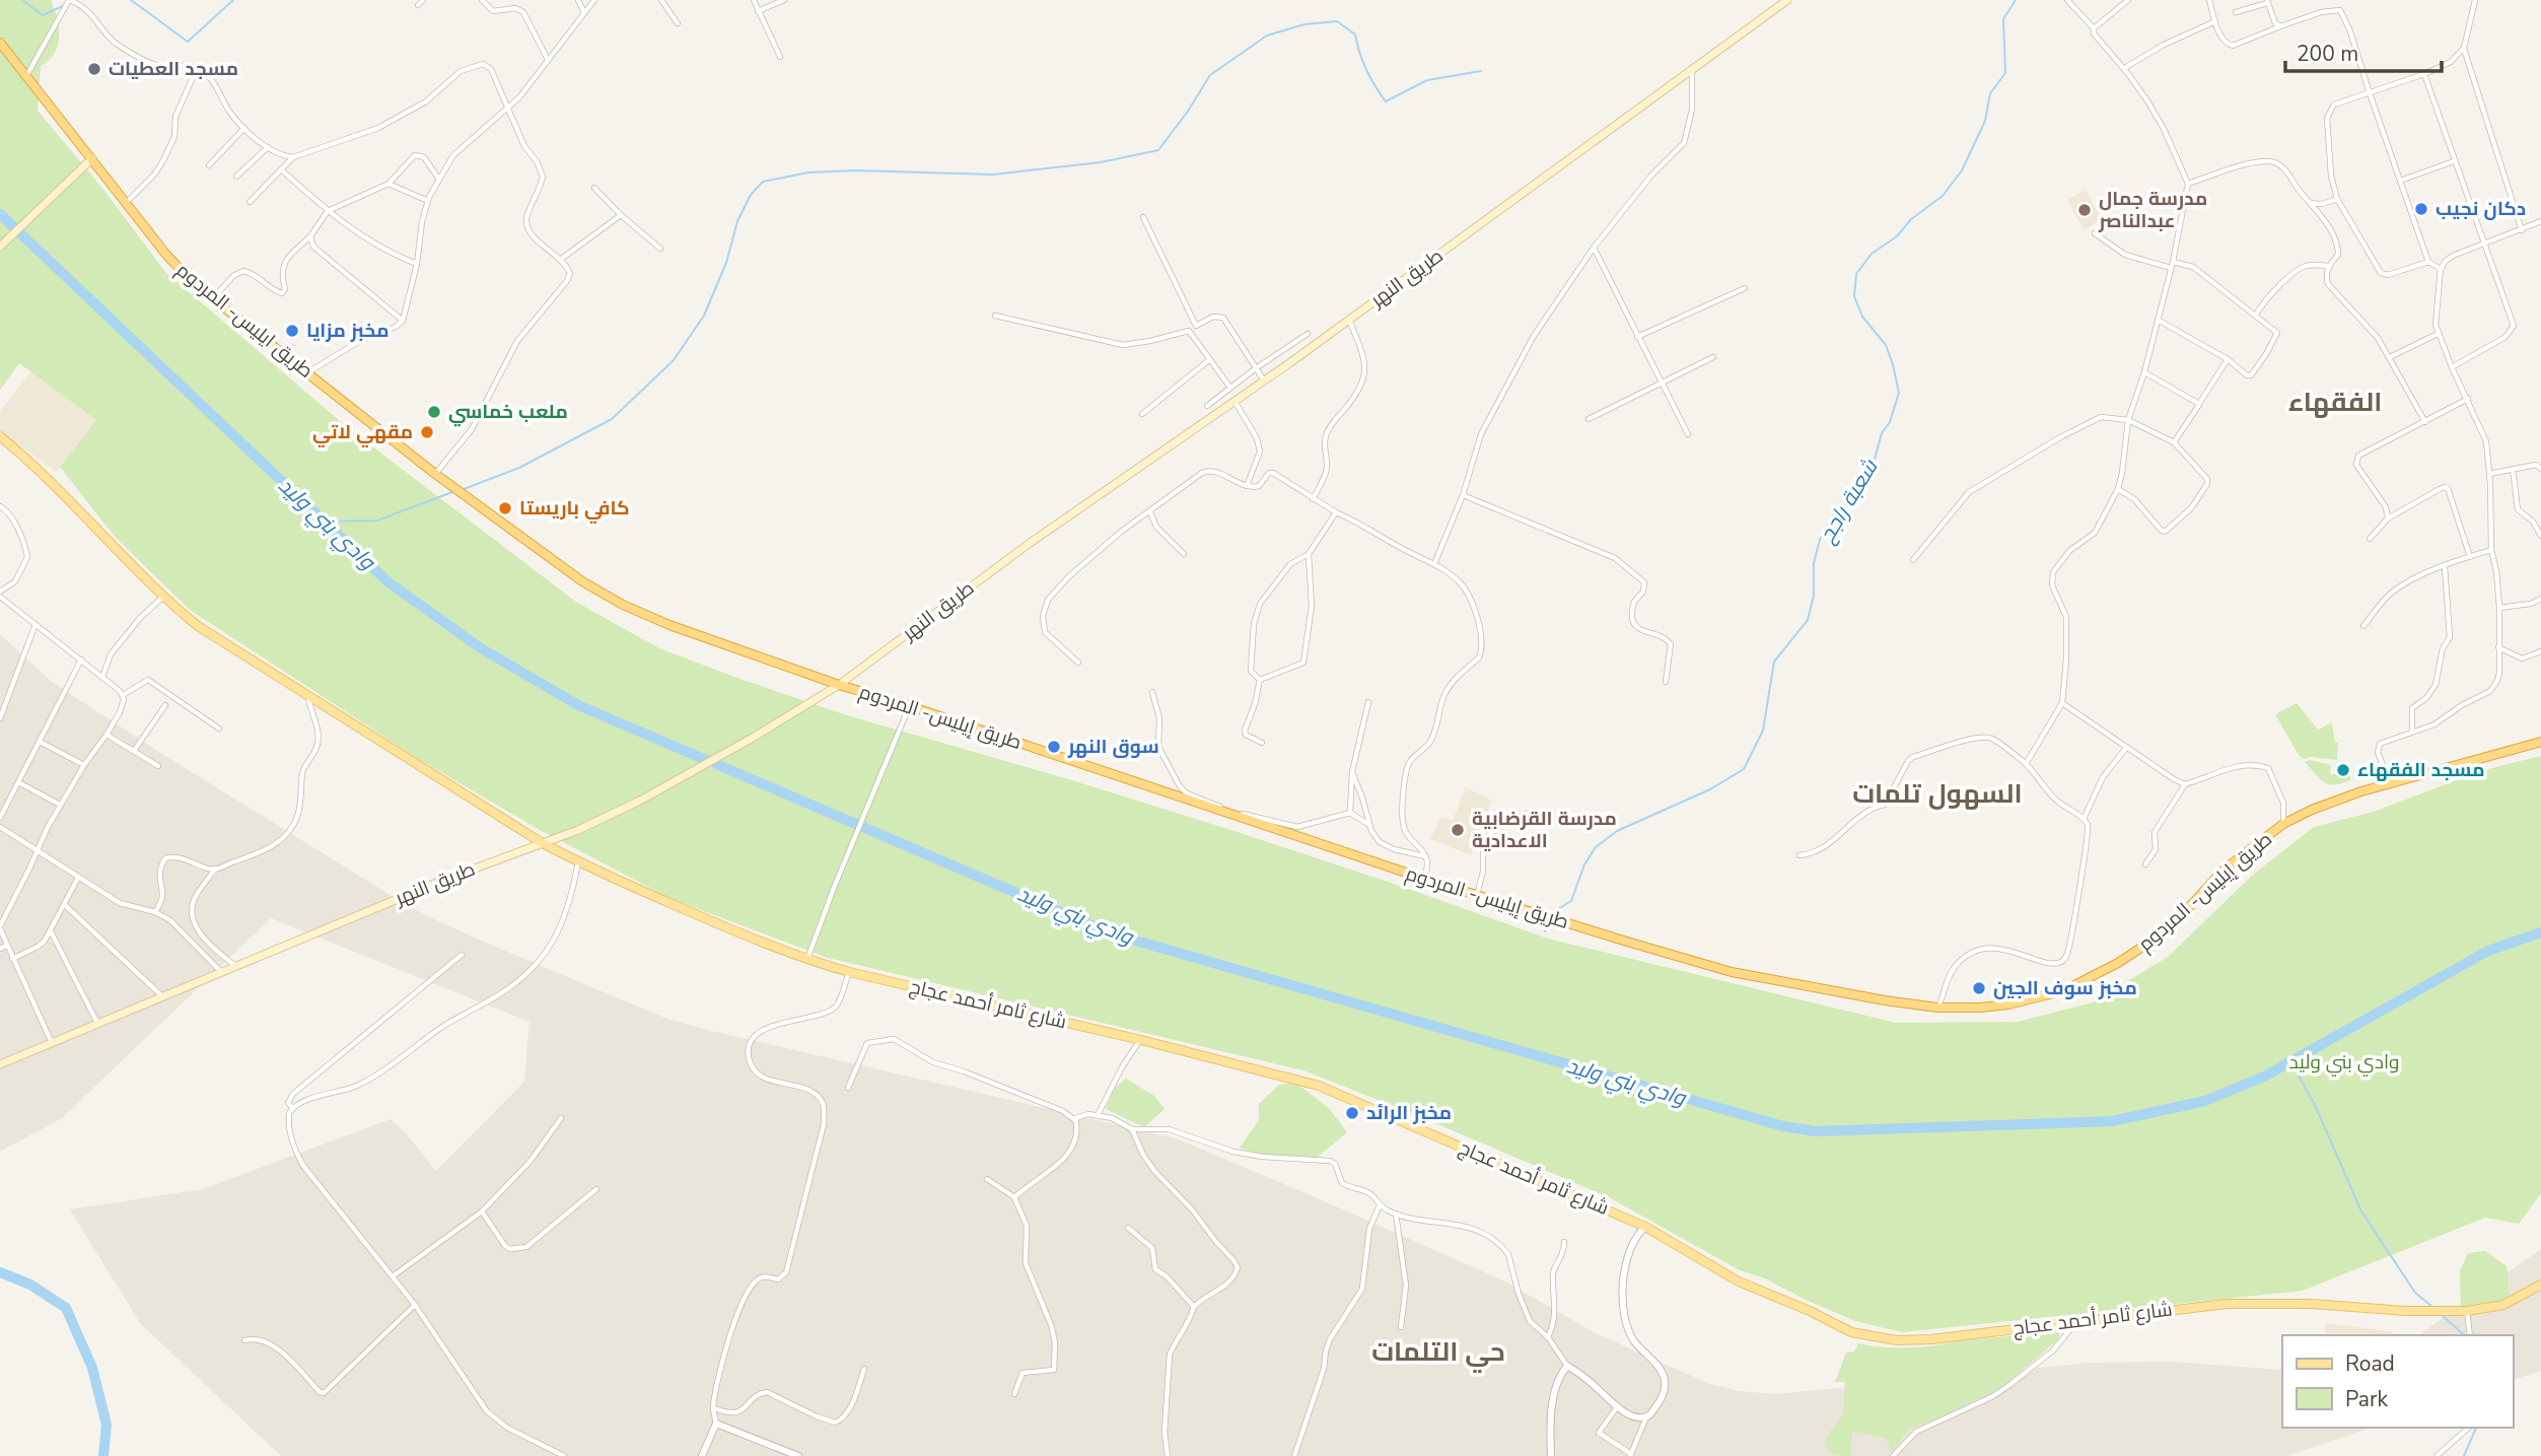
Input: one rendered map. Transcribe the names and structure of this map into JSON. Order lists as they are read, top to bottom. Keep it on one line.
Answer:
{"streets":{"highway":["طريق ايليس- المردوم","طريق إيليس- المردوم"],"main road":["طريق النهر","شارع ثامر أحمد عجاج"]},"crossings":[["طريق النهر","طريق إيليس- المردوم"],["طريق النهر","شارع ثامر أحمد عجاج"],["طريق ايليس- المردوم","طريق إيليس- المردوم"]],"districts":["الفقهاء","السهول تلمات","حي التلمات"],"water":["شعبة راجح","وادي بني وليد"],"parks":["وادي بني وليد"],"places":["مسجد العطيات","دكان نجيب","مدرسة جمال عبدالناصر","مخبز مزايا","ملعب خماسي","مقهي لاتي","كافي باريستا","سوق النهر","مسجد الفقهاء","مدرسة القرضابية الاعدادية","مخبز سوف الجين","مخبز الرائد"],"legend":["Road","Park"],"scale_bar":"200 m"}
